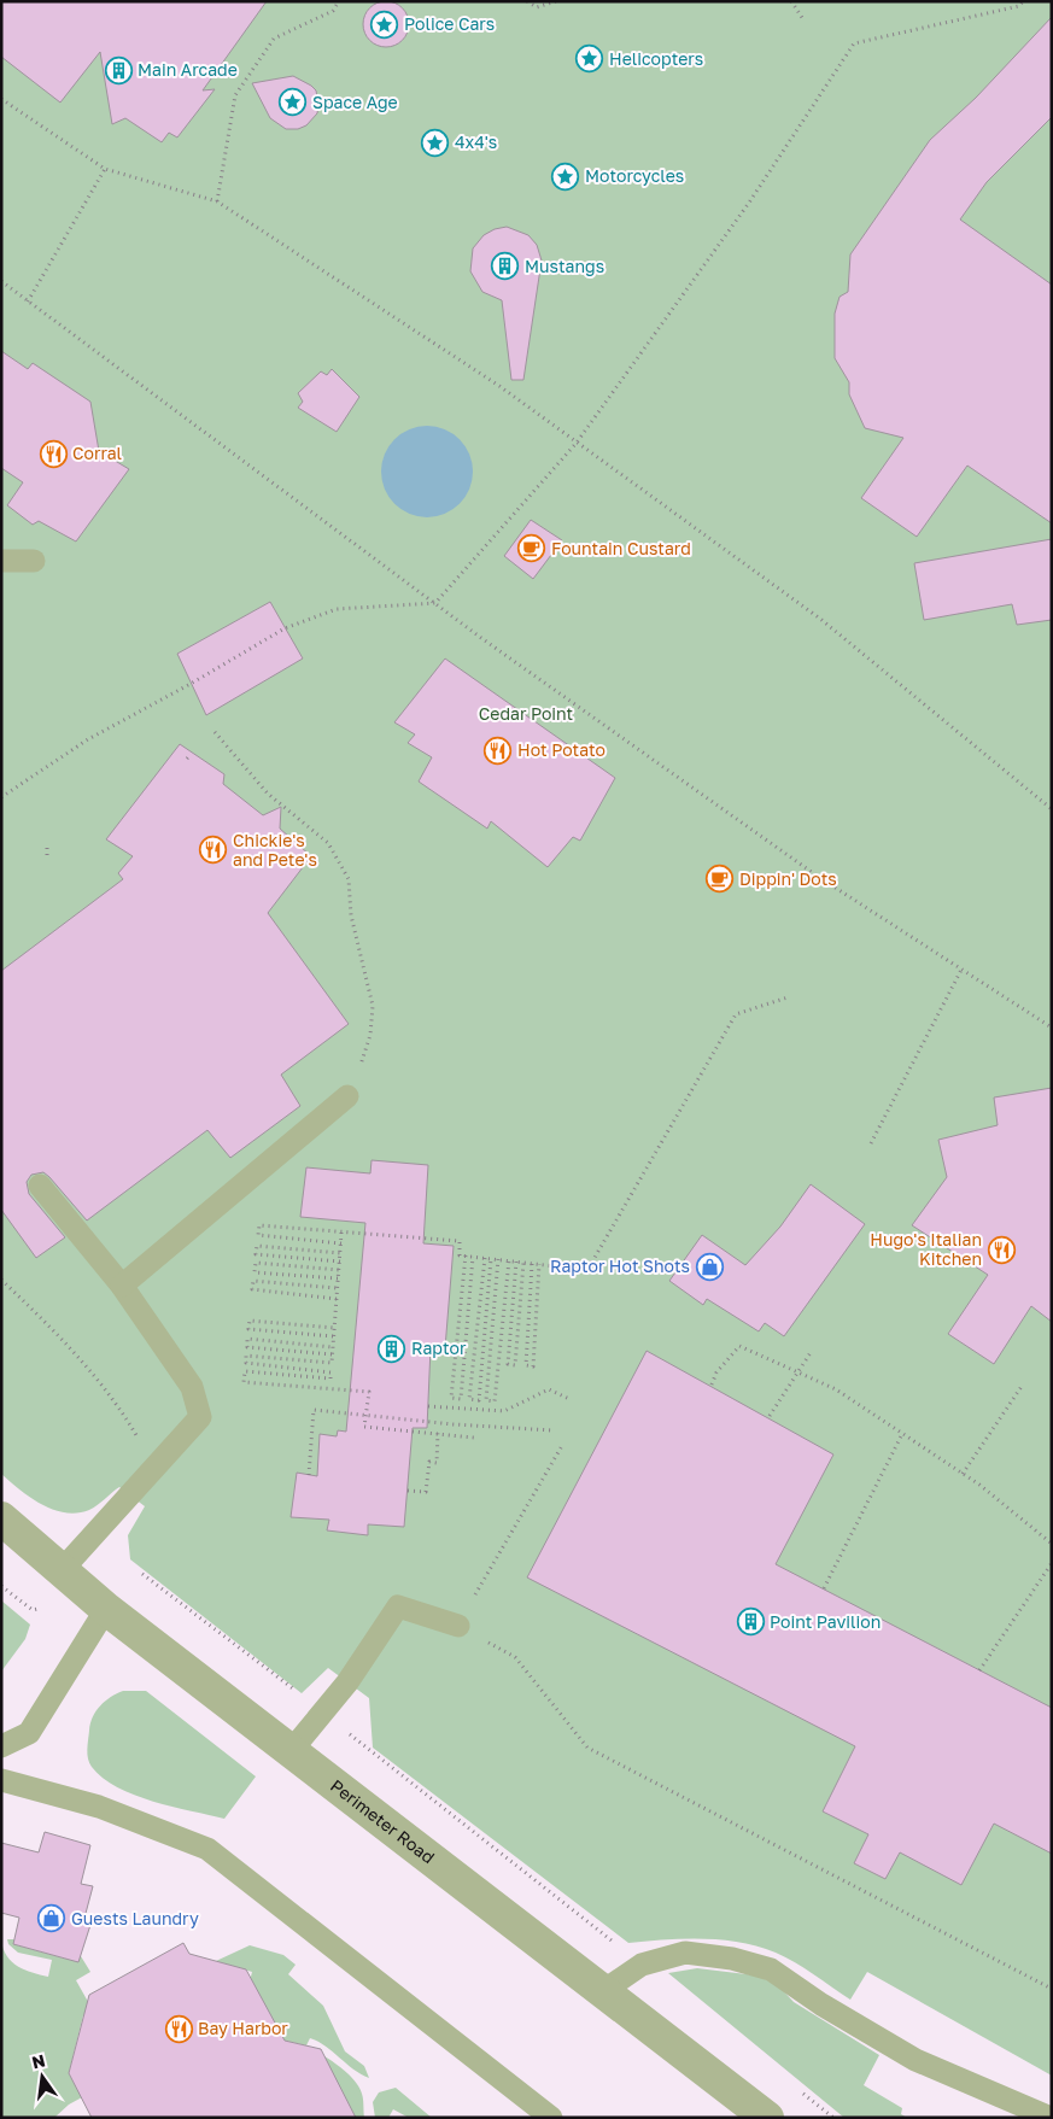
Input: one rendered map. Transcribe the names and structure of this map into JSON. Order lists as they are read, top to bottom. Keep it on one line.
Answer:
{"streets":{"street":["Perimeter Road"]},"parks":["Cedar Point"],"places":{"place":["Police Cars","Helicopters","Space Age","4x4's","Motorcycles"],"building":["Main Arcade","Mustangs","Raptor","Point Pavilion"],"restaurant":["Corral","Hot Potato","Chickie's and Pete's","Hugo's Italian Kitchen","Bay Harbor"],"cafe":["Fountain Custard","Dippin' Dots"],"shop":["Raptor Hot Shots","Guests Laundry"]},"north":"top"}
